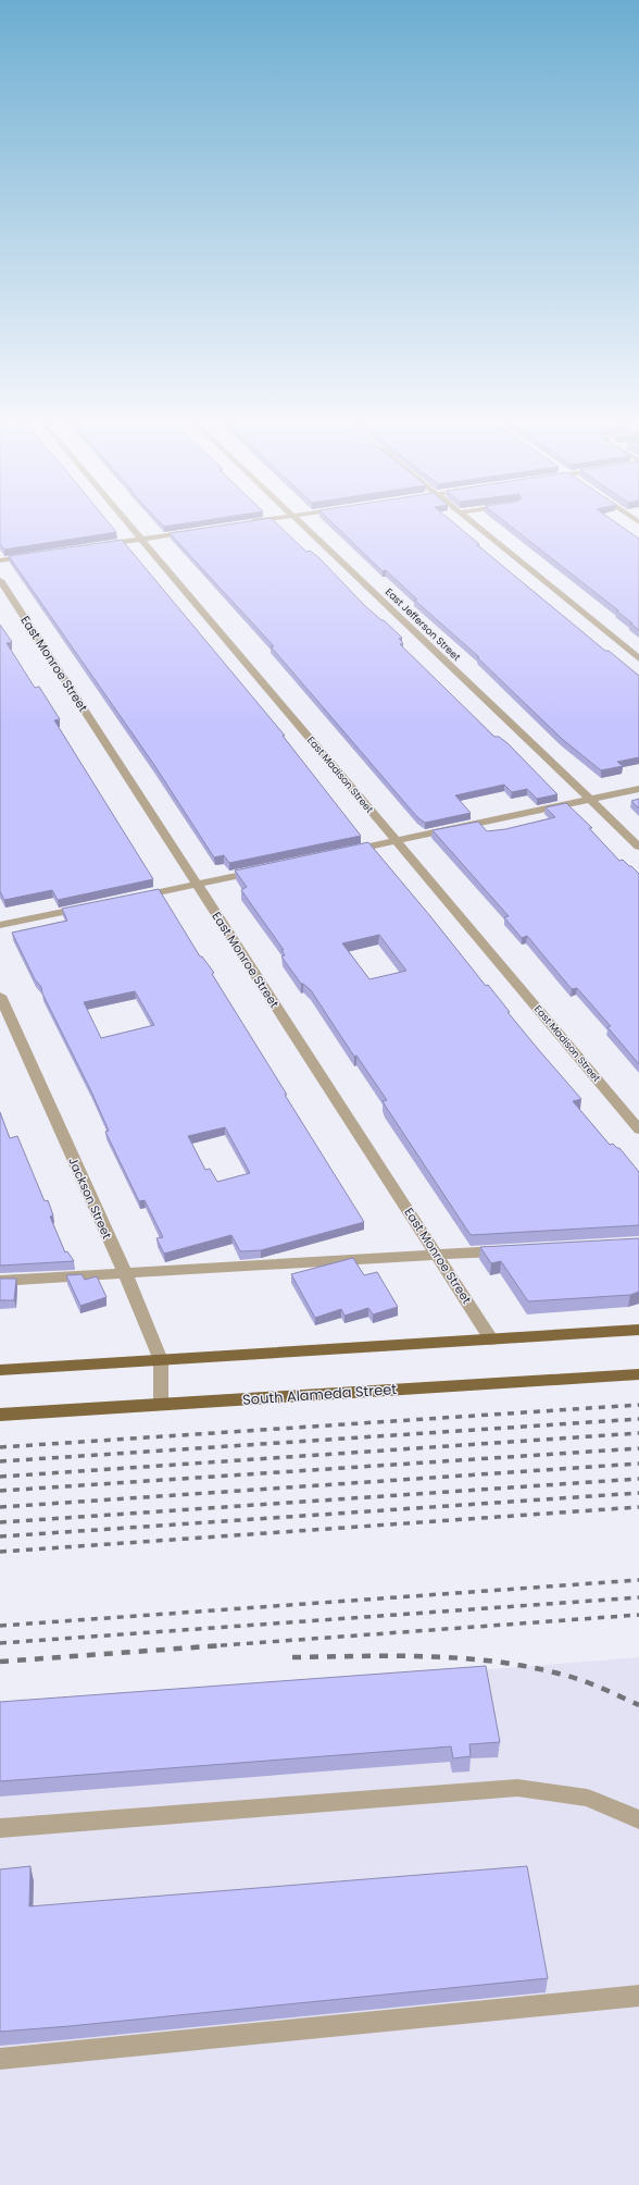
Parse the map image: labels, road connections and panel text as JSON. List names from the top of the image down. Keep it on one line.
{"streets":{"main road":["South Alameda Street"],"street":["East Jefferson Street","East Monroe Street","East Madison Street","Jackson Street"]},"crossings":[["Jackson Street","South Alameda Street"]]}
